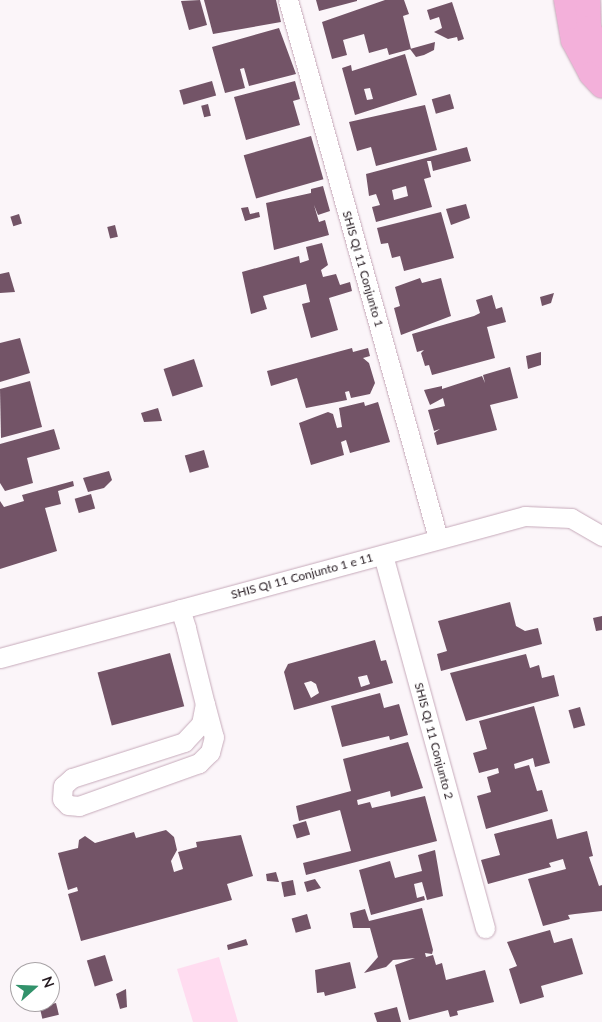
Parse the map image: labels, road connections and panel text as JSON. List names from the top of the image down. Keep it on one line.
{"streets":{"street":["SHIS QI 11 Conjunto 1","SHIS QI 11 Conjunto 1 e 11","SHIS QI 11 Conjunto 2"]},"crossings":[["SHIS QI 11 Conjunto 1","SHIS QI 11 Conjunto 1 e 11"],["SHIS QI 11 Conjunto 1 e 11","SHIS QI 11 Conjunto 2"]],"north":"right"}
